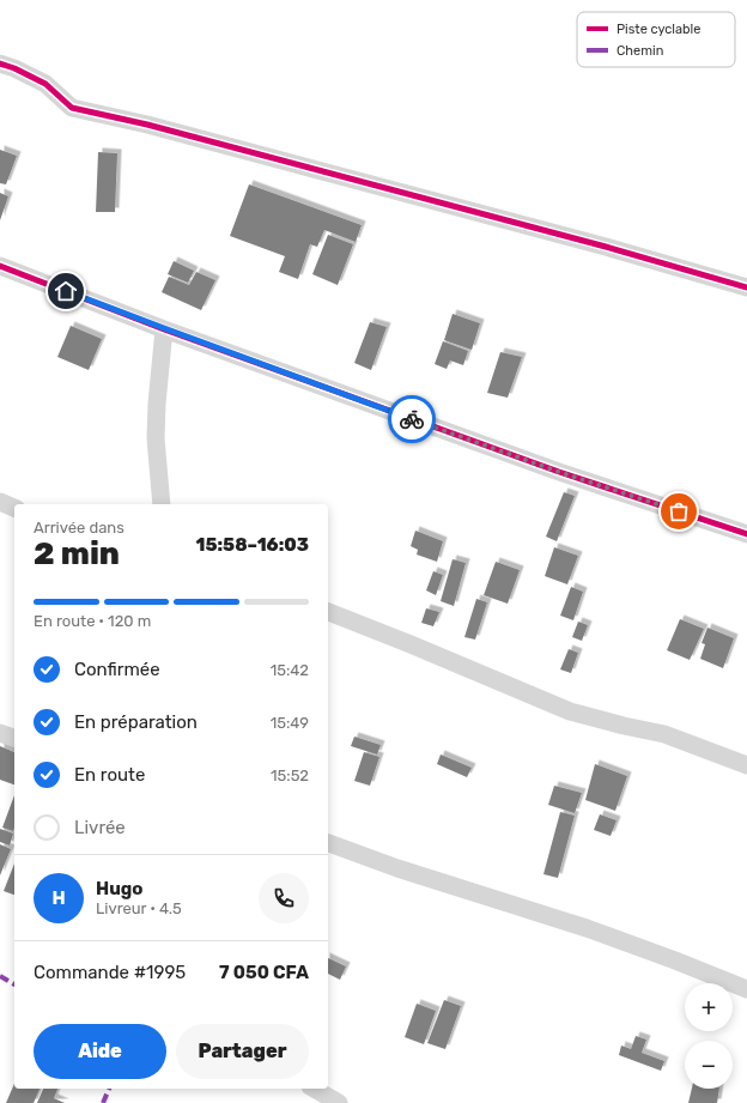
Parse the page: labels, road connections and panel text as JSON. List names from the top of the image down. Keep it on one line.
{"legend":["Piste cyclable","Chemin"],"page":{"heading":["2 min","Arrivée dans","15:58–16:03"],"panel":["Hugo","Livreur · 4.5","Commande #1995","7 050 CFA"],"bar":"En route · 120 m","list":[["Confirmée","15:42"],["En préparation","15:49"],["En route","15:52"],"Livrée"],"round":"H","map_buttons":["+","−"],"buttons":["Aide","Partager"]}}
